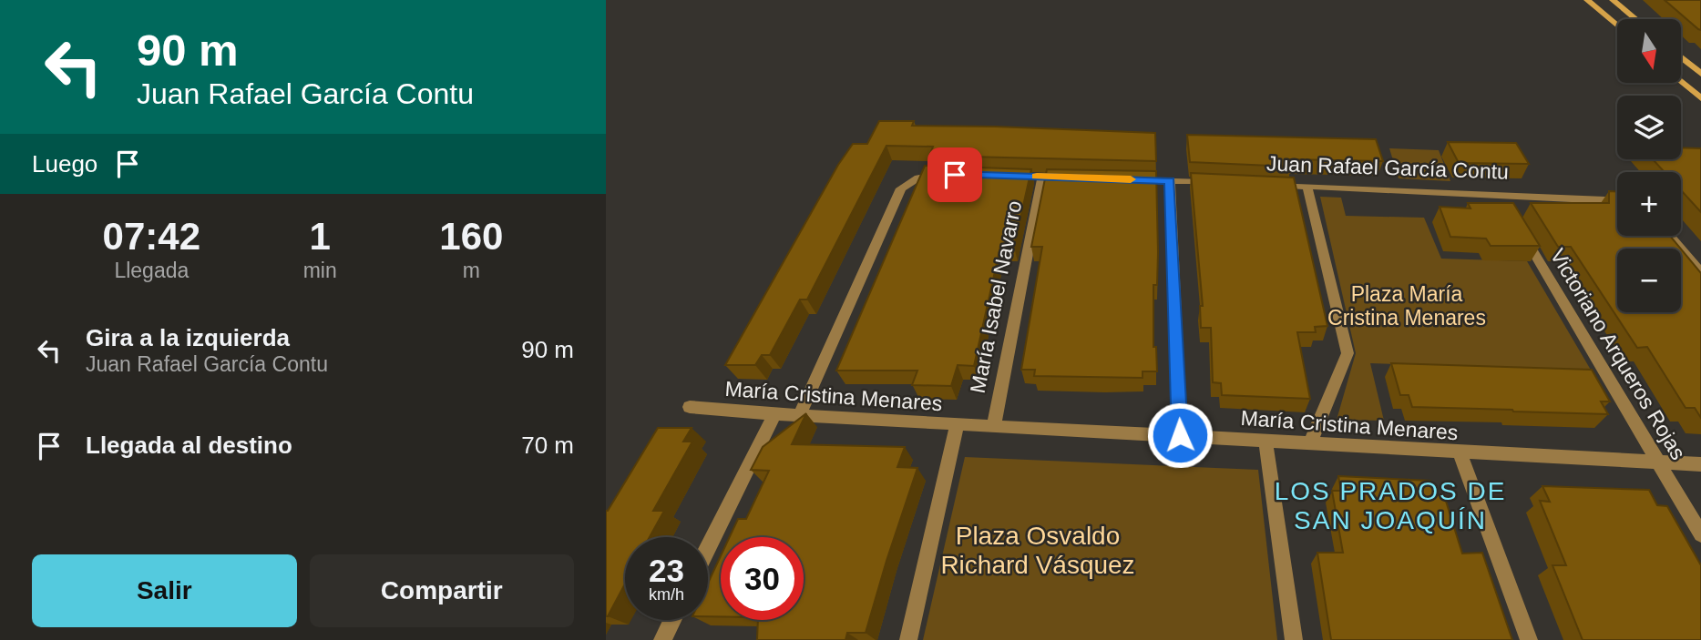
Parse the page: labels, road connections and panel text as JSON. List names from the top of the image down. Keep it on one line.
{"streets":{"street":["Juan Rafael García Contu","María Isabel Navarro","Victoriano Arqueros Rojas","María Cristina Menares"]},"crossings":[["María Isabel Navarro","María Cristina Menares"],["Victoriano Arqueros Rojas","María Cristina Menares"]],"districts":["LOS PRADOS DE SAN JOAQUÍN"],"parks":["Plaza María Cristina Menares","Plaza Osvaldo Richard Vásquez"],"north":"bottom","page":{"turn":["90 m","Juan Rafael García Contu"],"map_buttons":["+","−"],"then":"Luego","eta":["07:42","Llegada","1","min","160","m"],"list":[{"name":"Gira a la izquierda","note":"Juan Rafael García Contu","value":"90 m"},{"name":"Llegada al destino","value":"70 m"}],"speed":"23 km/h","limit":"30","buttons":["Salir","Compartir"]}}
